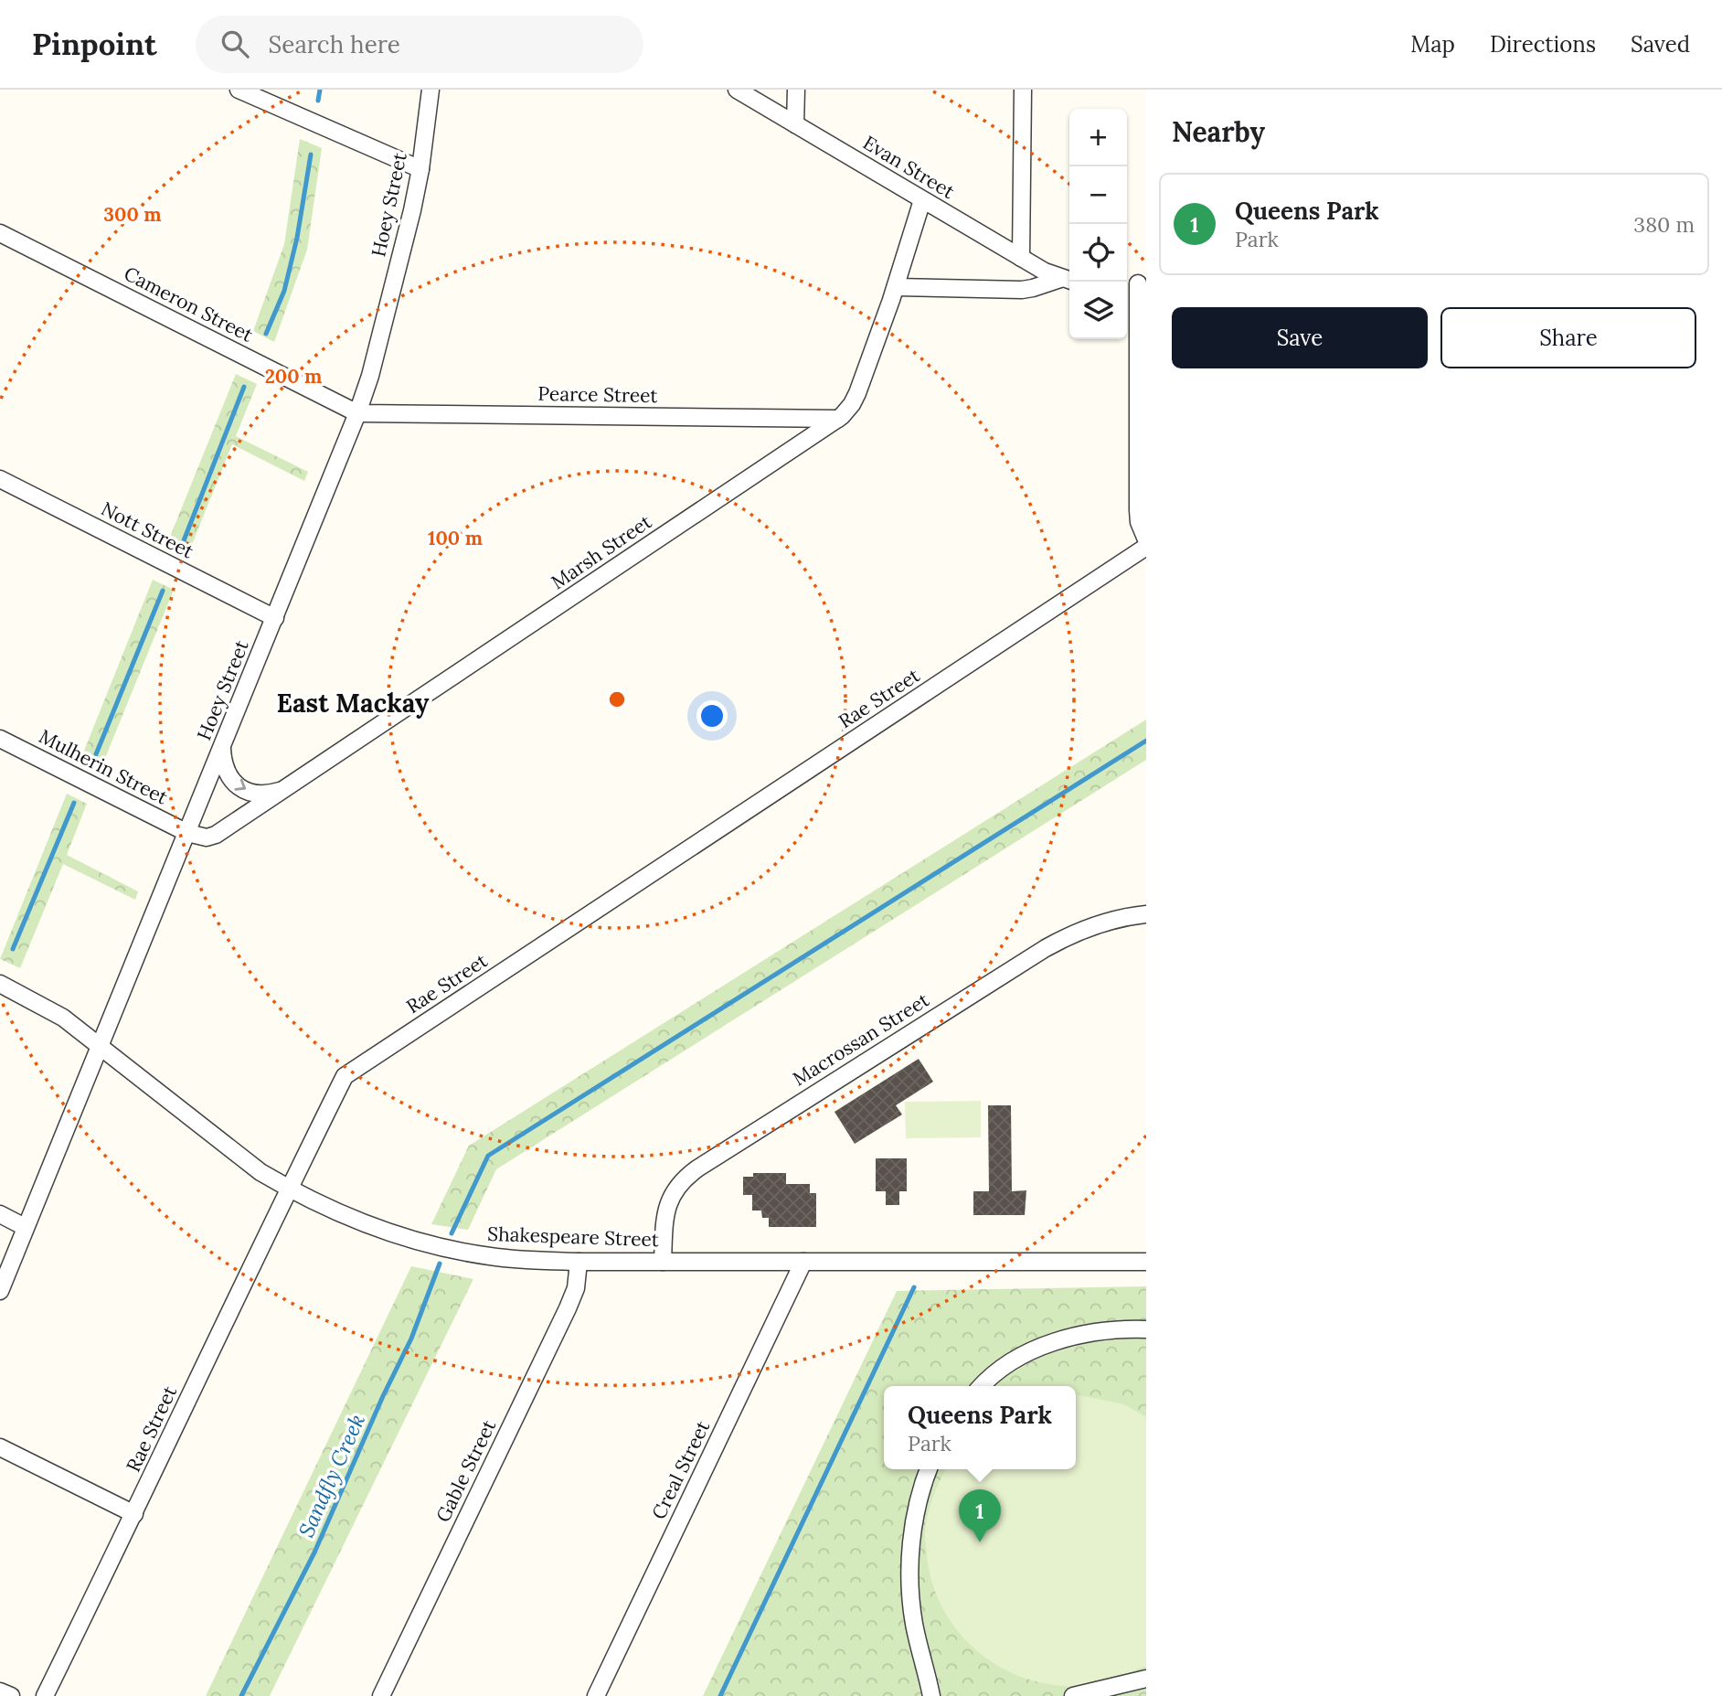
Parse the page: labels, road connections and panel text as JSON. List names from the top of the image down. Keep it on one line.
{"streets":{"street":["Evan Street","Hoey Street","Cameron Street","Pearce Street","Nott Street","Marsh Street","Rae Street","Mulherin Street","Macrossan Street","Shakespeare Street","Creal Street","Gable Street"]},"crossings":[["Evan Street","Marsh Street"],["Hoey Street","Cameron Street"],["Hoey Street","Pearce Street"],["Hoey Street","Nott Street"],["Hoey Street","Marsh Street"],["Hoey Street","Mulherin Street"],["Hoey Street","Shakespeare Street"],["Cameron Street","Pearce Street"],["Pearce Street","Marsh Street"],["Marsh Street","Mulherin Street"],["Rae Street","Shakespeare Street"],["Macrossan Street","Shakespeare Street"],["Shakespeare Street","Creal Street"],["Shakespeare Street","Gable Street"]],"districts":["East Mackay"],"water":["Sandfly Creek"],"page":{"header":"Pinpoint","search":"Search here","nav":["Map","Directions","Saved"],"heading":"Nearby","map_buttons":["+","−"],"list":[{"mark":"1","name":"Queens Park","note":"Park","value":"380 m"}],"buttons":["Save","Share"],"popup":["Queens Park","Park"],"pins":"1"},"rings":["300 m","200 m","100 m"]}
